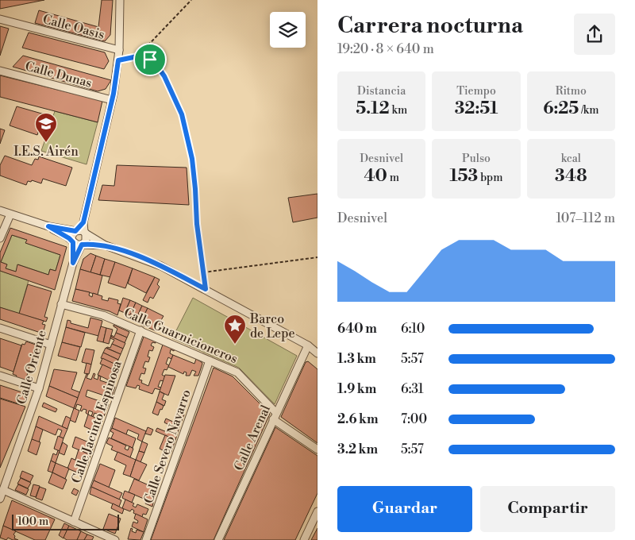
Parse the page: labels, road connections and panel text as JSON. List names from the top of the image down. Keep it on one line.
{"streets":{"street":["Calle Oasis","Calle Dunas","Calle Guarnicioneros","Calle Oriente","Calle Jacinto Espinosa","Calle Arenal","Calle Severo Navarro"]},"crossings":[["Calle Guarnicioneros","Calle Oriente"],["Calle Guarnicioneros","Calle Jacinto Espinosa"],["Calle Guarnicioneros","Calle Arenal"],["Calle Guarnicioneros","Calle Severo Navarro"]],"places":{"school or university":["I.E.S. Airén"],"place":["Barco de Lepe"]},"scale_bar":"100 m","page":{"heading":["Carrera nocturna","19:20 · 8 × 640 m"],"stats":[["Distancia","5.12 km"],["Tiempo","32:51"],["Ritmo","6:25 /km"],["Desnivel","40 m"],["Pulso","153 bpm"],["kcal","348"]],"chart":["Desnivel","107–112 m"],"list":[{"name":"640 m","note":"6:10"},{"name":"1.3 km","note":"5:57"},{"name":"1.9 km","note":"6:31"},{"name":"2.6 km","note":"7:00"},{"name":"3.2 km","note":"5:57"}],"buttons":["Guardar","Compartir"],"scale":"100 m"}}
